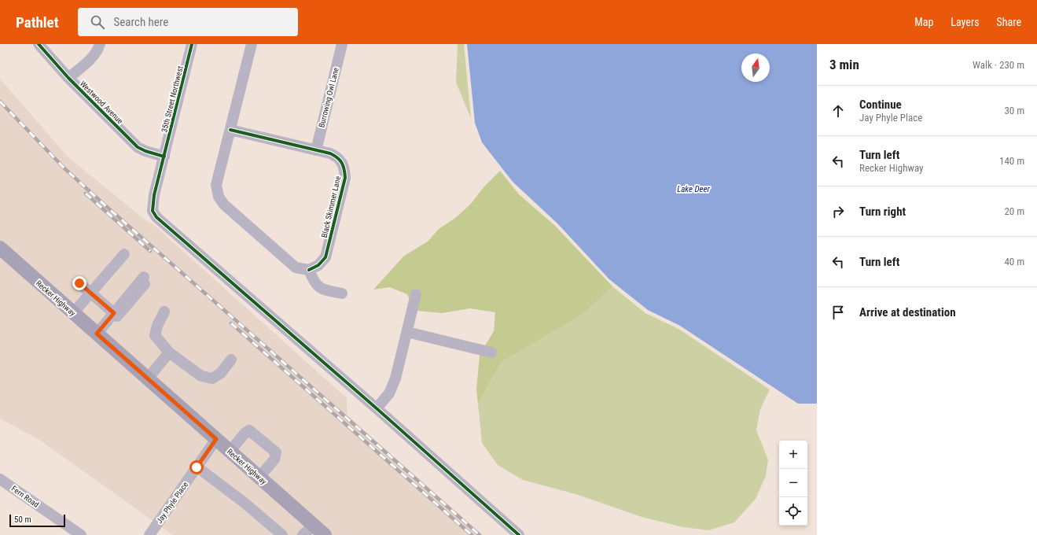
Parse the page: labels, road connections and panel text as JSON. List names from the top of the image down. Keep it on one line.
{"streets":{"main road":["Recker Highway"],"street":["Burrowing Owl Lane","35th Street Northwest","Westwood Avenue","Black Skimmer Lane","Fern Road","Jay Phyle Place"]},"crossings":[["Burrowing Owl Lane","Black Skimmer Lane"],["35th Street Northwest","Westwood Avenue"],["Recker Highway","Jay Phyle Place"]],"water":["Lake Deer"],"scale_bar":"50 m","north":"top","page":{"header":"Pathlet","search":"Search here","nav":["Map","Layers","Share"],"heading":["3 min","Walk · 230 m"],"list":[["Continue","Jay Phyle Place","30 m"],["Turn left","Recker Highway","140 m"],["Turn right","20 m"],["Turn left","40 m"],"Arrive at destination"],"map_buttons":["+","−"],"scale":"50 m"}}
